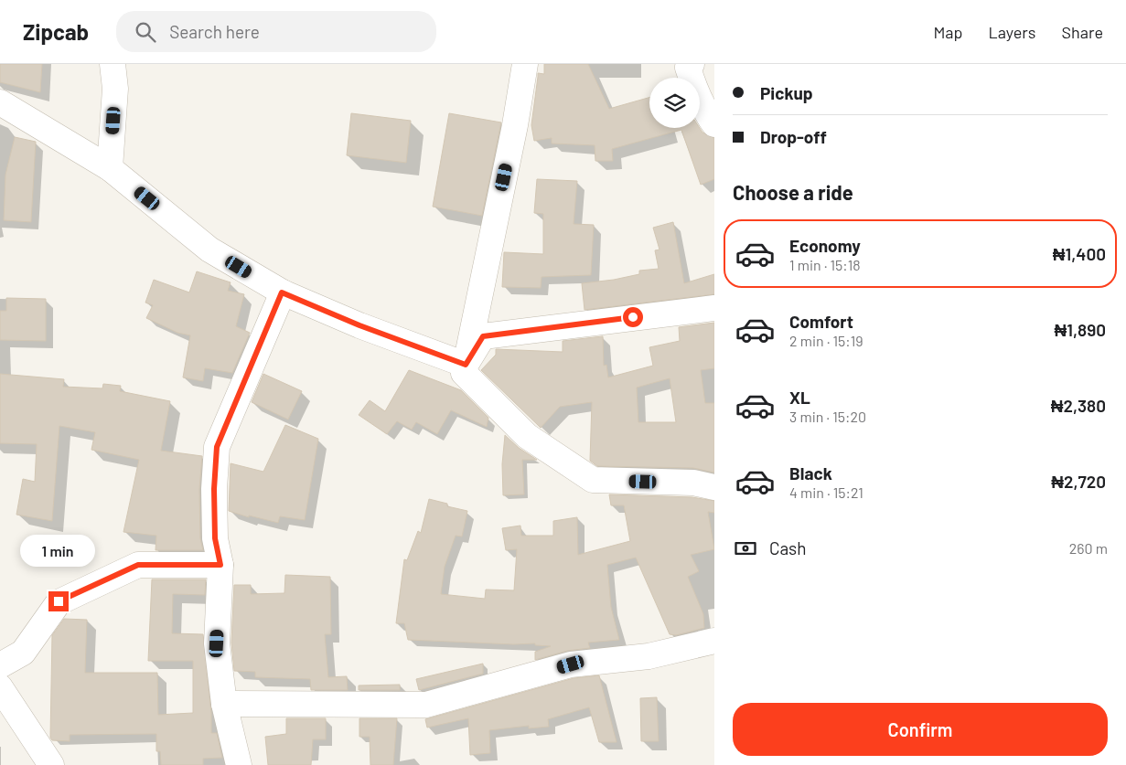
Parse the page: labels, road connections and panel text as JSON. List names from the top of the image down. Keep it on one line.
{"page":{"header":"Zipcab","search":"Search here","nav":["Map","Layers","Share"],"banner":["Pickup","Drop-off"],"heading":"Choose a ride","list":[{"name":"Economy","note":"1 min · 15:18","value":"₦1,400"},{"name":"Comfort","note":"2 min · 15:19","value":"₦1,890"},{"name":"XL","note":"3 min · 15:20","value":"₦2,380"},{"name":"Black","note":"4 min · 15:21","value":"₦2,720"}],"pay":["Cash","260 m"],"bubble":"1 min","buttons":"Confirm"}}
